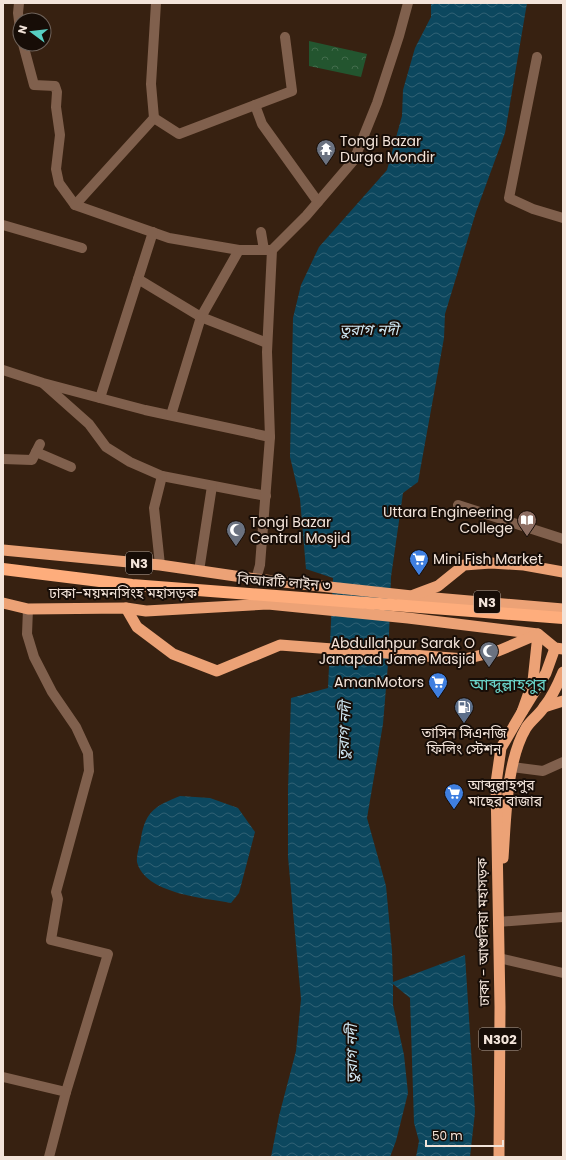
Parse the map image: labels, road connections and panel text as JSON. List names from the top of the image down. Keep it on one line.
{"streets":{"highway":["N3","বিআরটি লাইন ৩","ঢাকা-ময়মনসিংহ মহাসড়ক","ঢাকা - আশুলিয়া মহাসড়ক","N302"]},"crossings":[["N3","ঢাকা-ময়মনসিংহ মহাসড়ক"],["ঢাকা-ময়মনসিংহ মহাসড়ক","ঢাকা - আশুলিয়া মহাসড়ক"],["ঢাকা - আশুলিয়া মহাসড়ক","N302"]],"districts":["আব্দুল্লাহপুর"],"water":["তুরাগ নদী"],"places":{"temple":["Tongi Bazar Durga Mondir"],"library":["Uttara Engineering College"],"mosque":["Tongi Bazar Central Mosjid","Abdullahpur Sarak O Janapad Jame Masjid"],"supermarket":["Mini Fish Market","AmanMotors","আব্দুল্লাহপুর মাছের বাজার"],"fuel station":["তাসিন সিএনজি ফিলিং স্টেশন"]},"scale_bar":"50 m","north":"left"}
